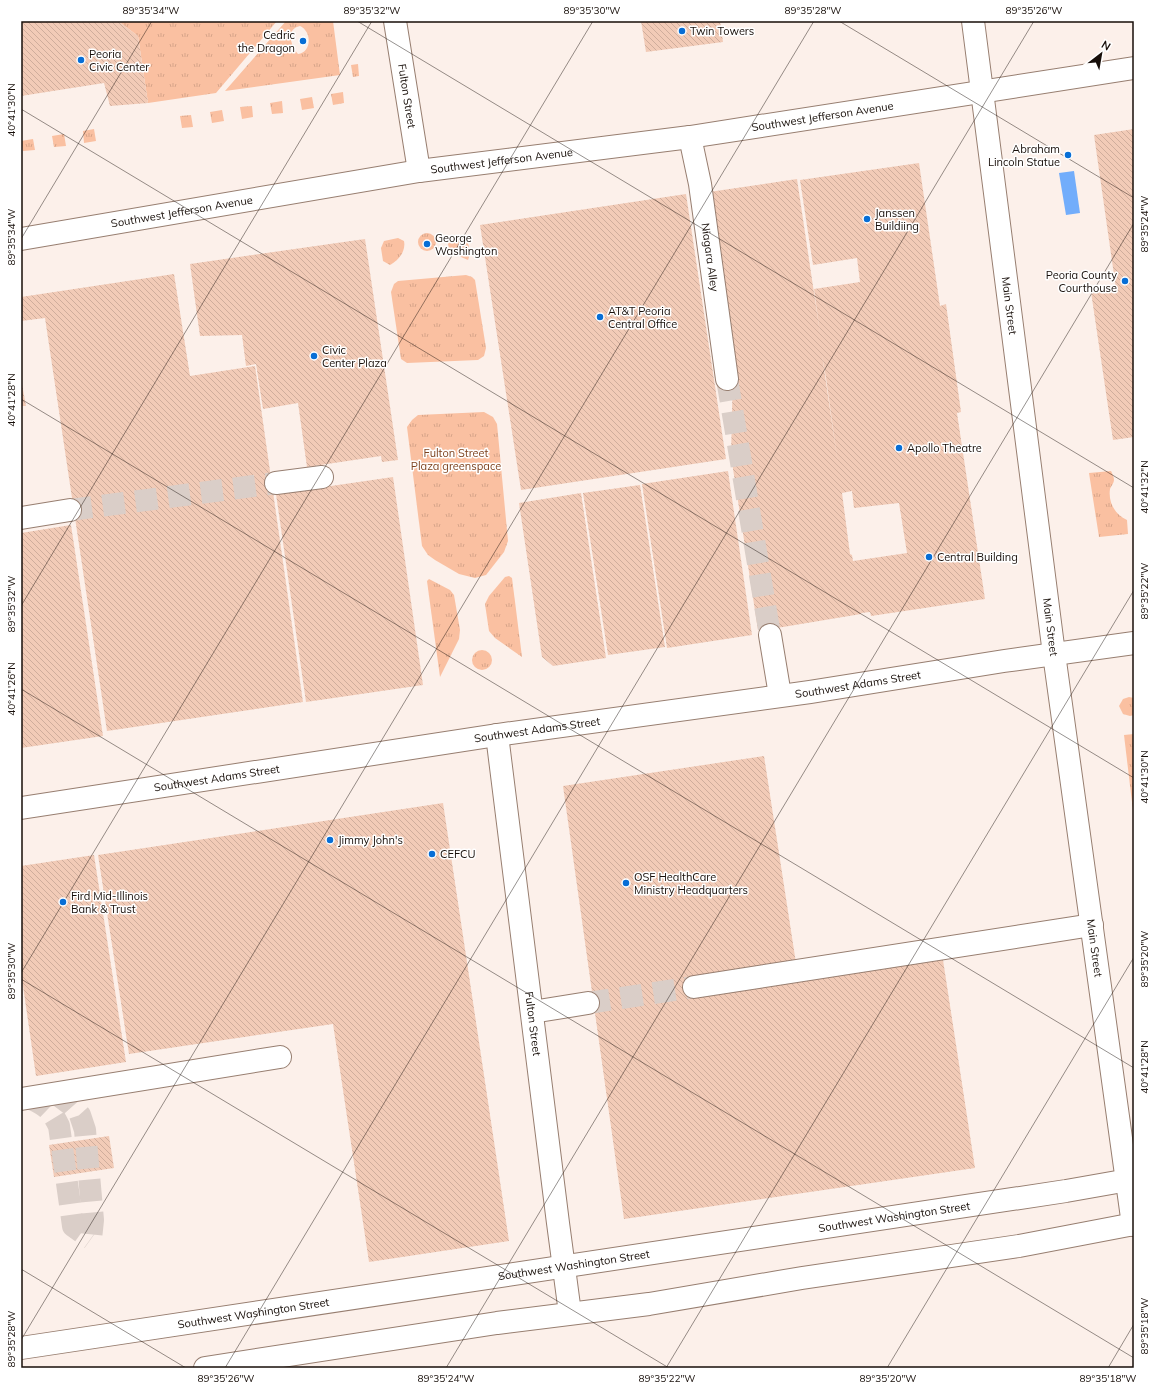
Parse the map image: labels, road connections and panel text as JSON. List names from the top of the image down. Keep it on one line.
{"streets":{"main road":["Fulton Street","Southwest Jefferson Avenue","Niagara Alley","Main Street","Southwest Adams Street","Southwest Washington Street"]},"crossings":[["Fulton Street","Southwest Jefferson Avenue"],["Fulton Street","Southwest Adams Street"],["Fulton Street","Southwest Washington Street"],["Southwest Jefferson Avenue","Niagara Alley"],["Southwest Jefferson Avenue","Main Street"],["Main Street","Southwest Adams Street"],["Main Street","Southwest Washington Street"]],"parks":["Fulton Street Plaza greenspace"],"places":["Twin Towers","Cedric the Dragon","Peoria Civic Center","Abraham Lincoln Statue","Janssen Buildiing","George Washington","Peoria County Courthouse","AT&T Peoria Central Office","Civic Center Plaza","Apollo Theatre","Central Building","Jimmy John's","CEFCU","OSF HealthCare Ministry Headquarters","Fird Mid-Illinois Bank & Trust"],"north":"top right","coordinates":["89°35'34\"W","89°35'32\"W","89°35'30\"W","89°35'28\"W","89°35'26\"W","40°41'30\"N","89°35'24\"W","40°41'28\"N","40°41'32\"N","89°35'22\"W","40°41'26\"N","89°35'20\"W","89°35'18\"W"]}
